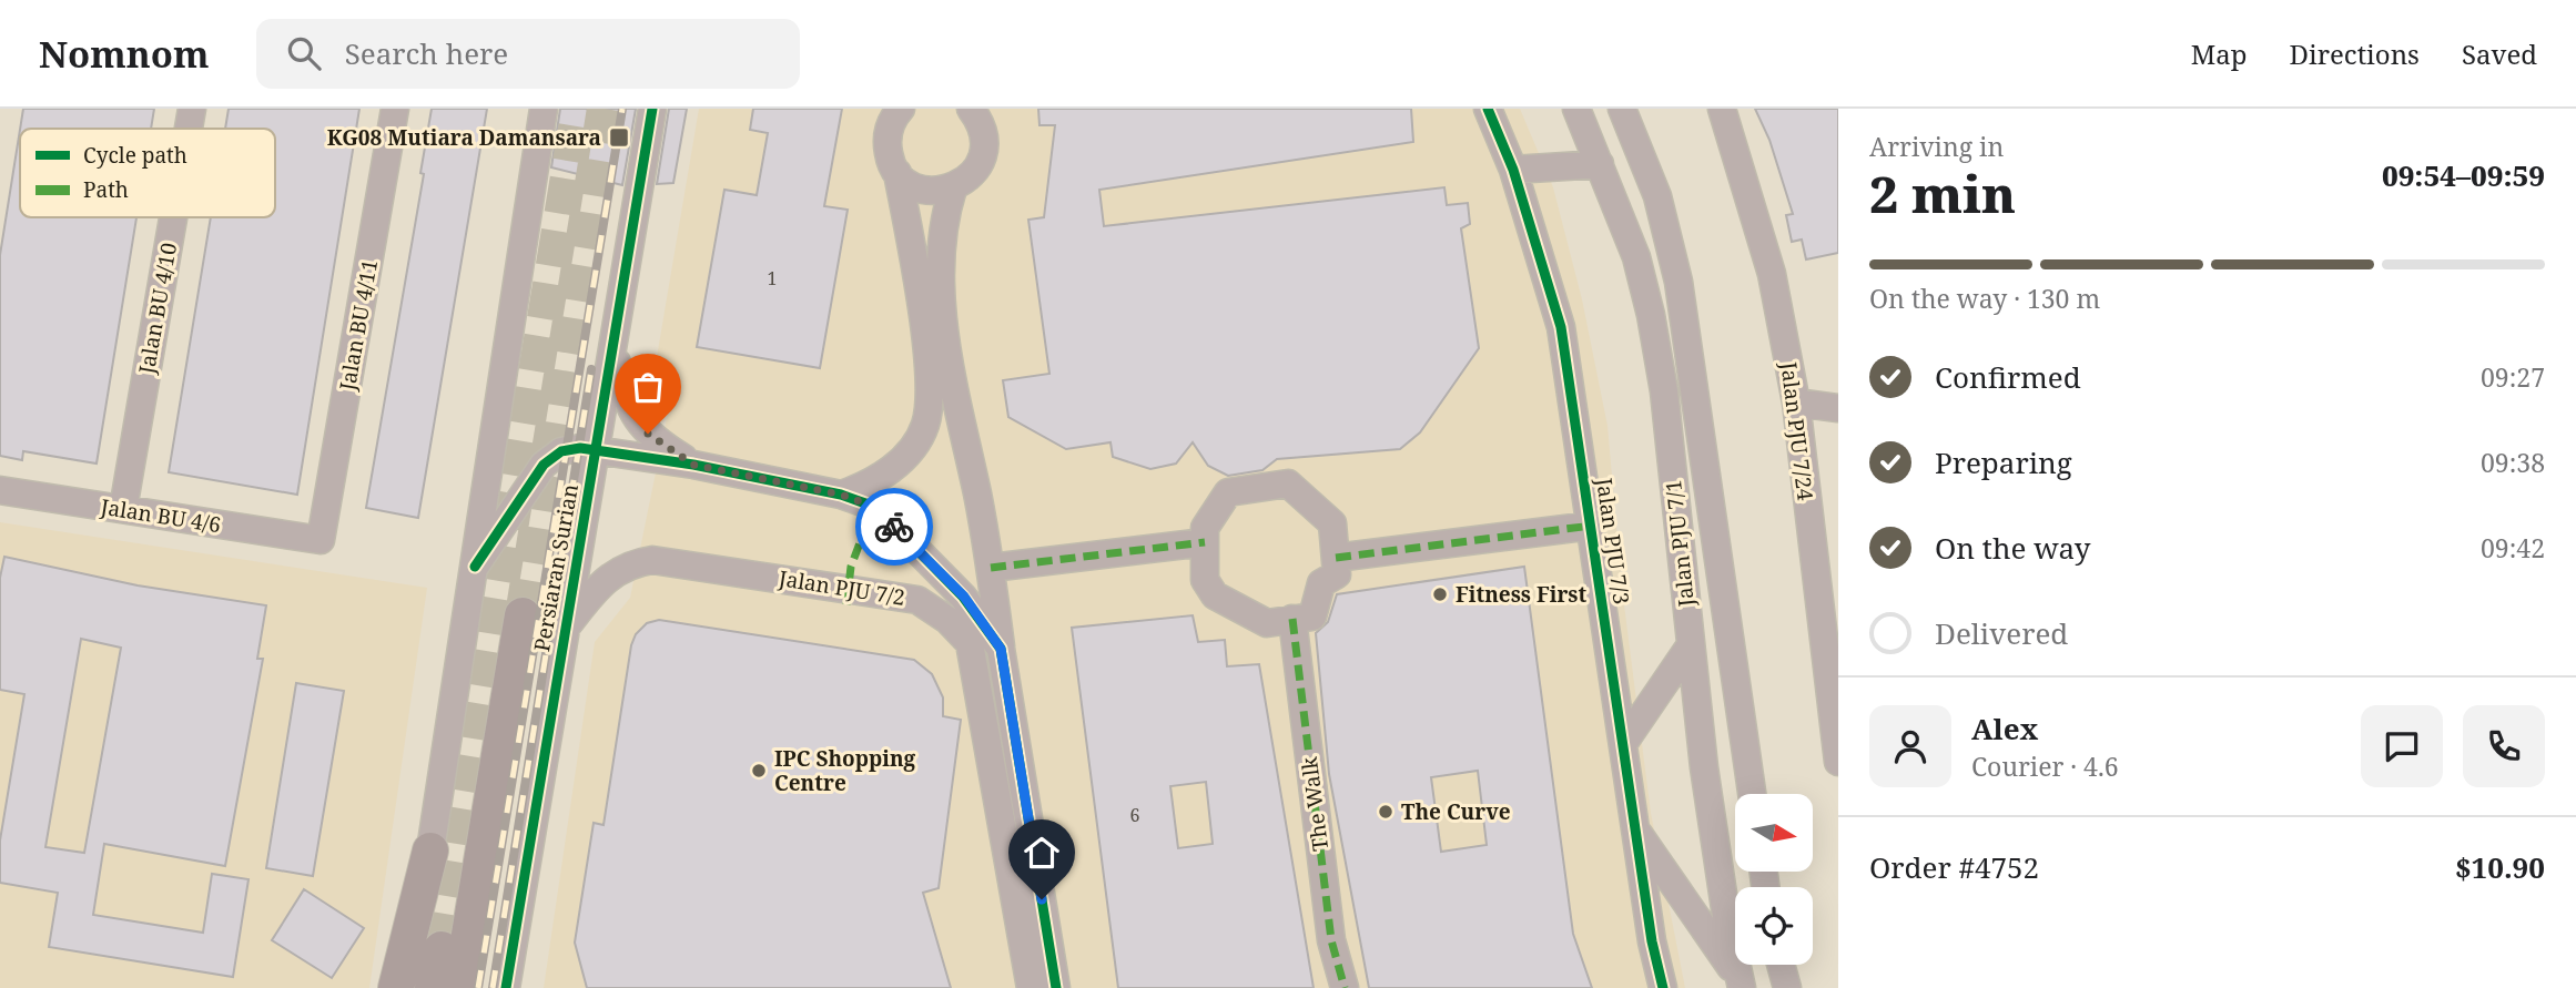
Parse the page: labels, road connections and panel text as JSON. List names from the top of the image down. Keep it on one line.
{"streets":{"main road":["Persiaran Surian"],"street":["Jalan BU 4/10","Jalan BU 4/11","Jalan PJU 7/24","Jalan BU 4/6","Jalan PJU 7/3","Jalan PJU 7/1","Jalan PJU 7/2","The Walk"]},"crossings":[["Jalan BU 4/10","Jalan BU 4/6"],["Jalan BU 4/11","Jalan BU 4/6"],["Persiaran Surian","Jalan PJU 7/2"]],"places":{"transit":["KG08 Mutiara Damansara"],"other":["Fitness First","IPC Shopping Centre","The Curve"]},"house_numbers":["1","6"],"legend":["Cycle path","Path"],"north":"right","page":{"header":"Nomnom","search":"Search here","nav":["Map","Directions","Saved"],"heading":["2 min","Arriving in","09:54–09:59"],"panel":["Alex","Courier · 4.6","Order #4752","$10.90"],"bar":"On the way · 130 m","list":[["Confirmed","09:27"],["Preparing","09:38"],["On the way","09:42"],"Delivered"]}}
